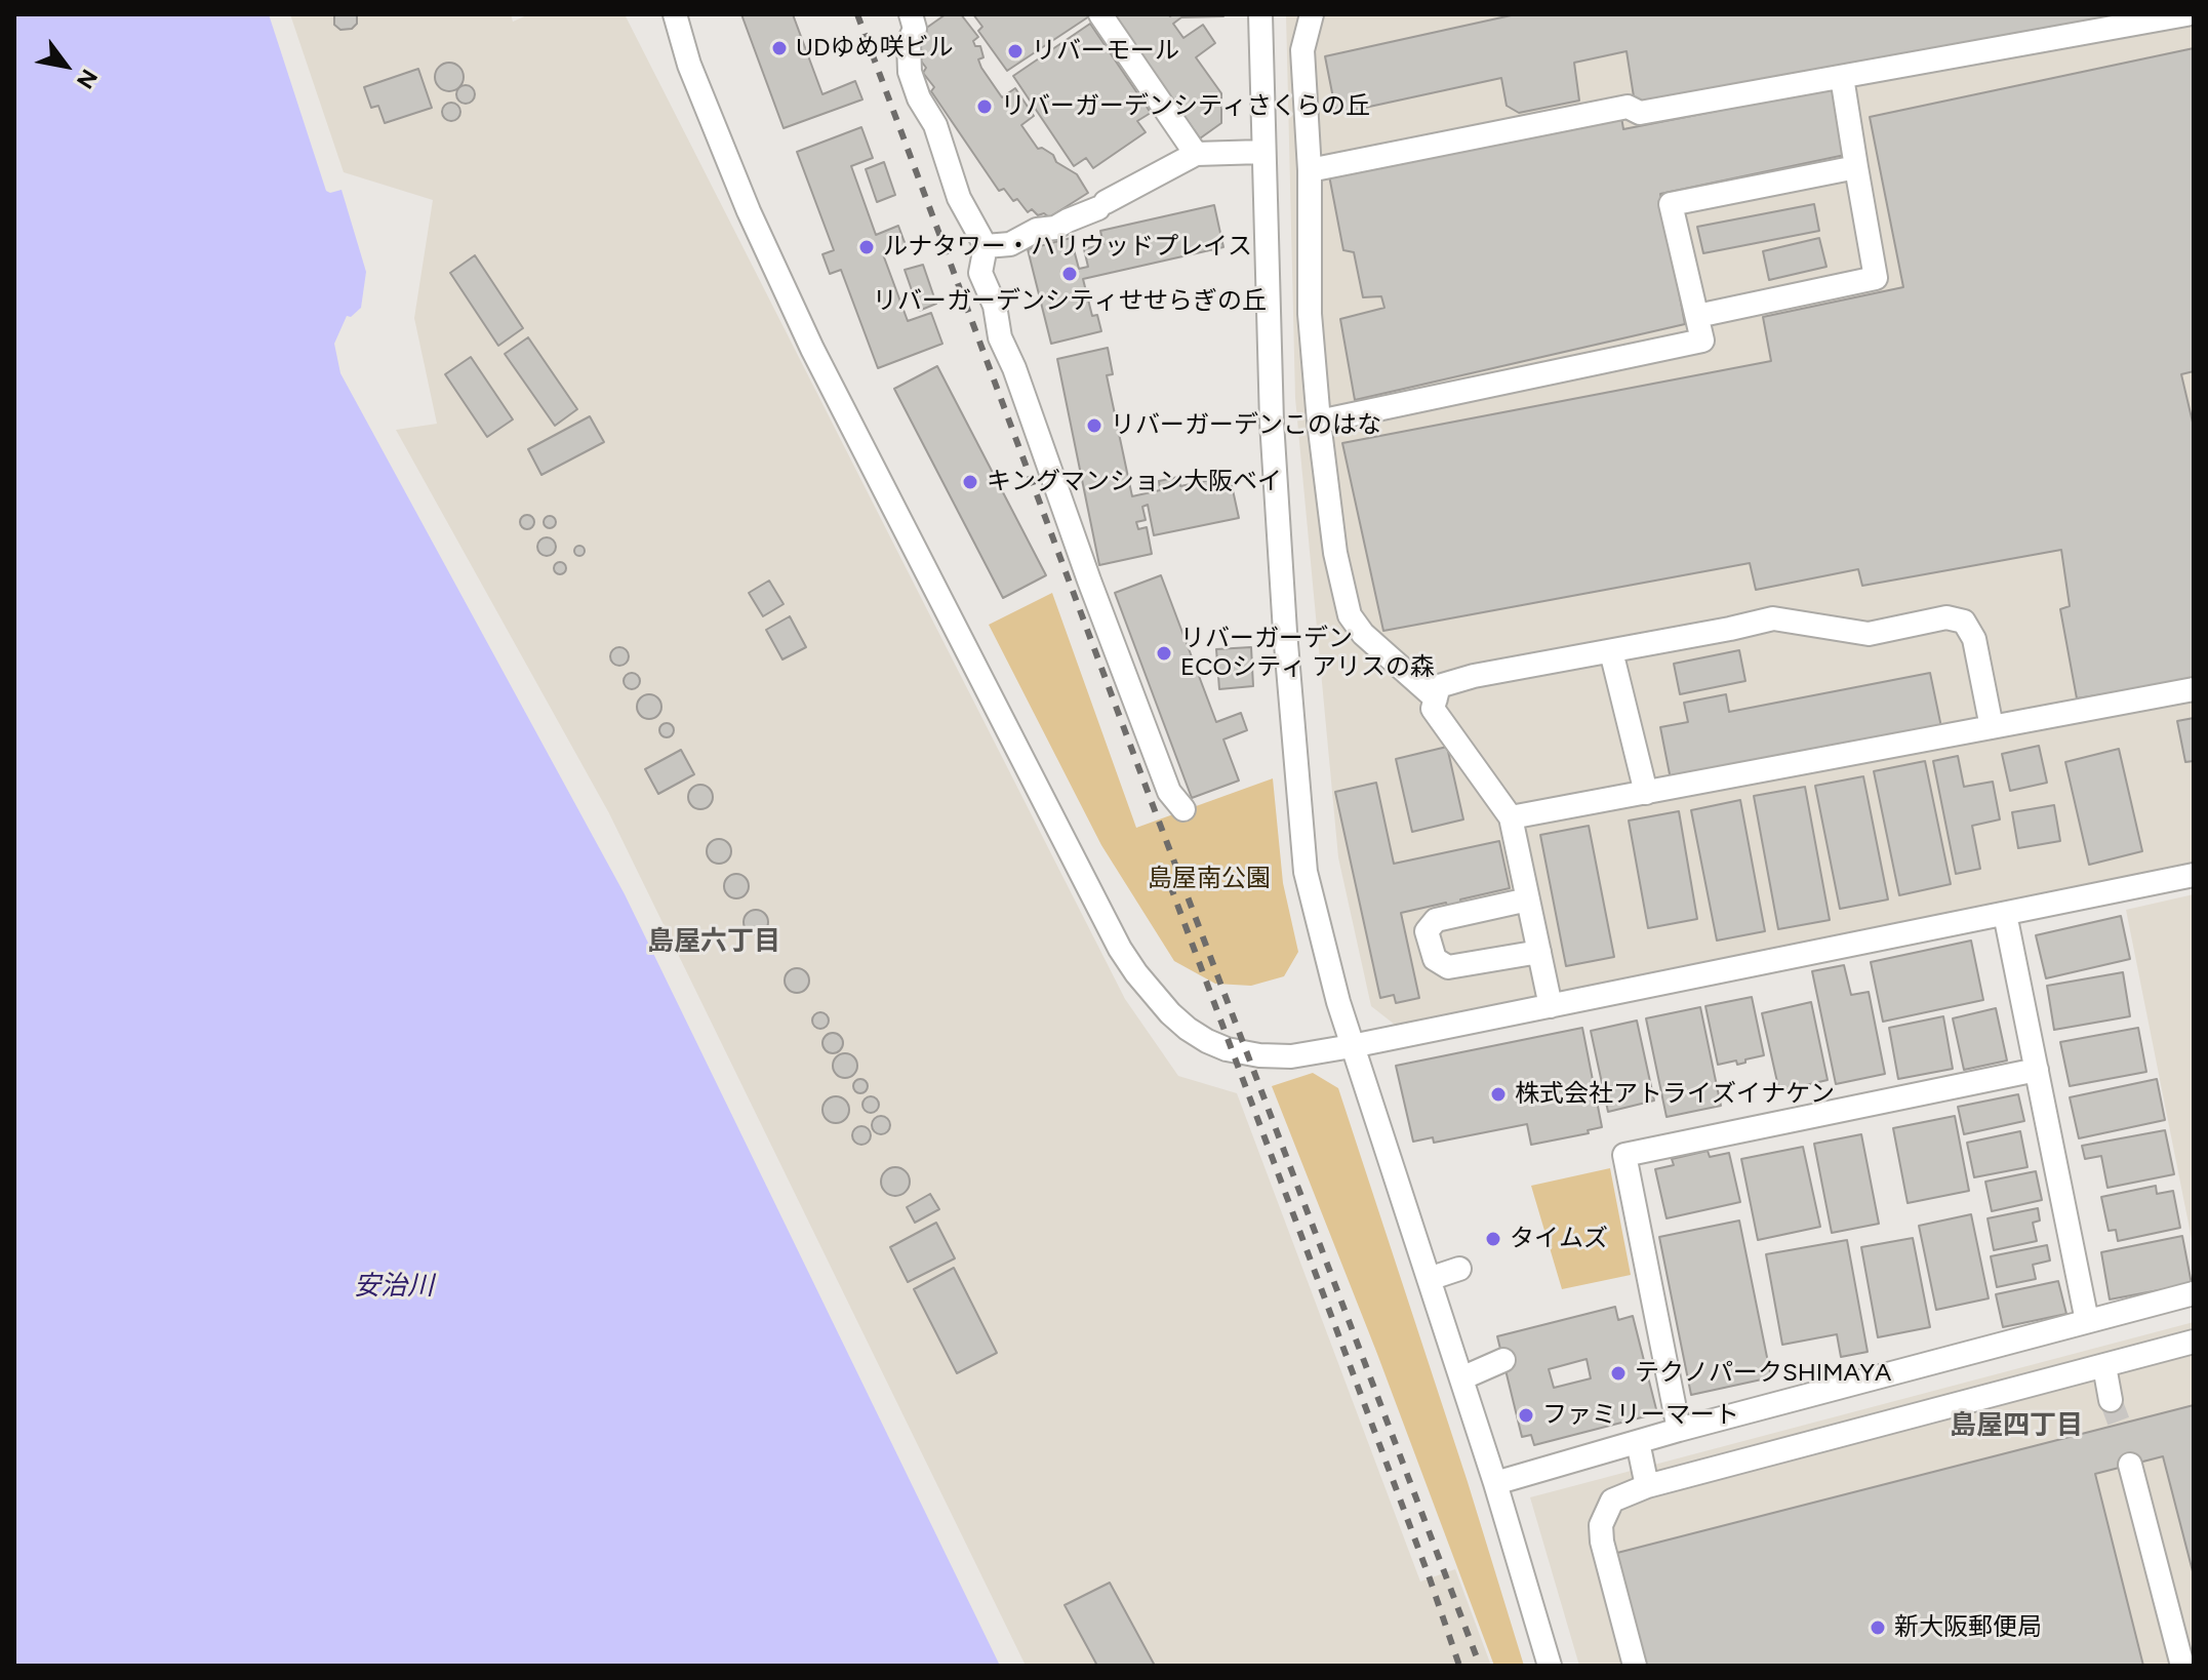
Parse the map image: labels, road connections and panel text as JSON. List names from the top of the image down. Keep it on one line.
{"districts":["島屋六丁目","島屋四丁目"],"water":["安治川"],"parks":["島屋南公園"],"places":["UDゆめ咲ビル","リバーモール","リバーガーデンシティさくらの丘","ルナタワー・ハリウッドプレイス","リバーガーデンシティせせらぎの丘","リバーガーデンこのはな","キングマンション大阪ベイ","リバーガーデン ECOシティ アリスの森","株式会社アトライズイナケン","タイムズ","テクノパークSHIMAYA","ファミリーマート","新大阪郵便局"],"north":"bottom right"}
